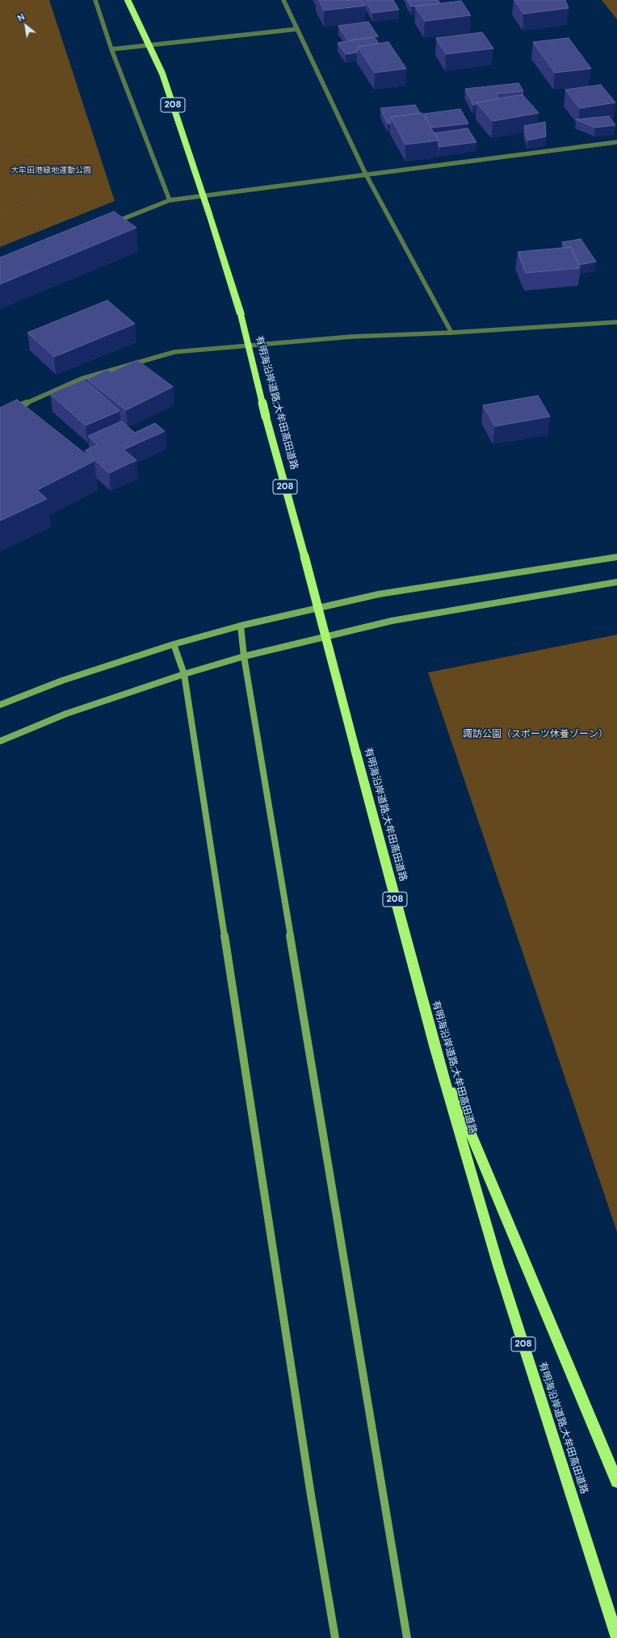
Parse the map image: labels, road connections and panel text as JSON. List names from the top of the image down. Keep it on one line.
{"streets":{"highway":["208","有明海沿岸道路;大牟田高田道路"]},"crossings":[["208","有明海沿岸道路;大牟田高田道路"]],"parks":["大牟田港緑地運動公園","諏訪公園（スポーツ休養ゾーン）"],"north":"top left"}
